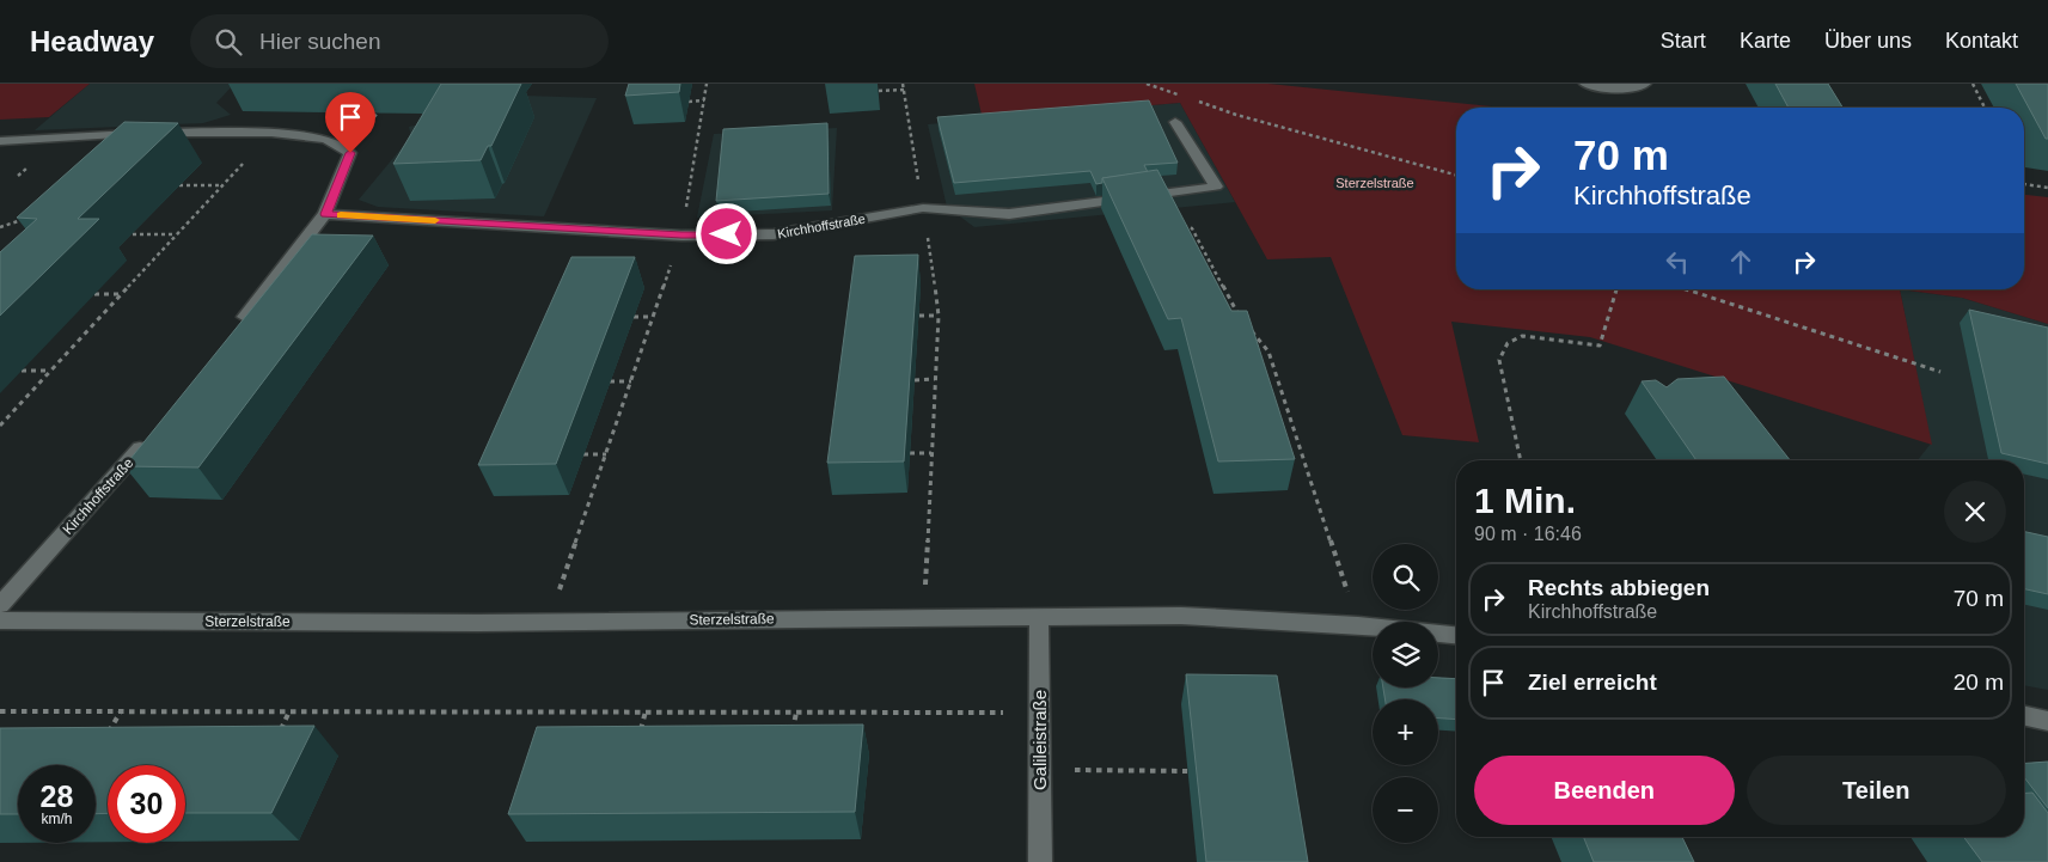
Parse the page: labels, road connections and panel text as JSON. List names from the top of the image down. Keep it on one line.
{"streets":{"street":["Kirchhoffstraße","Sterzelstraße","Galileistraße"]},"crossings":[["Sterzelstraße","Galileistraße"]],"parks":["Sterzelstraße"],"page":{"header":"Headway","search":"Hier suchen","nav":["Start","Karte","Über uns","Kontakt"],"turn":["70 m","Kirchhoffstraße"],"heading":["1 Min.","90 m · 16:46"],"map_buttons":["+","−"],"list":[{"name":"Rechts abbiegen","note":"Kirchhoffstraße","value":"70 m"},{"name":"Ziel erreicht","value":"20 m"}],"buttons":["Beenden","Teilen"],"speed":"28 km/h","limit":"30"}}
